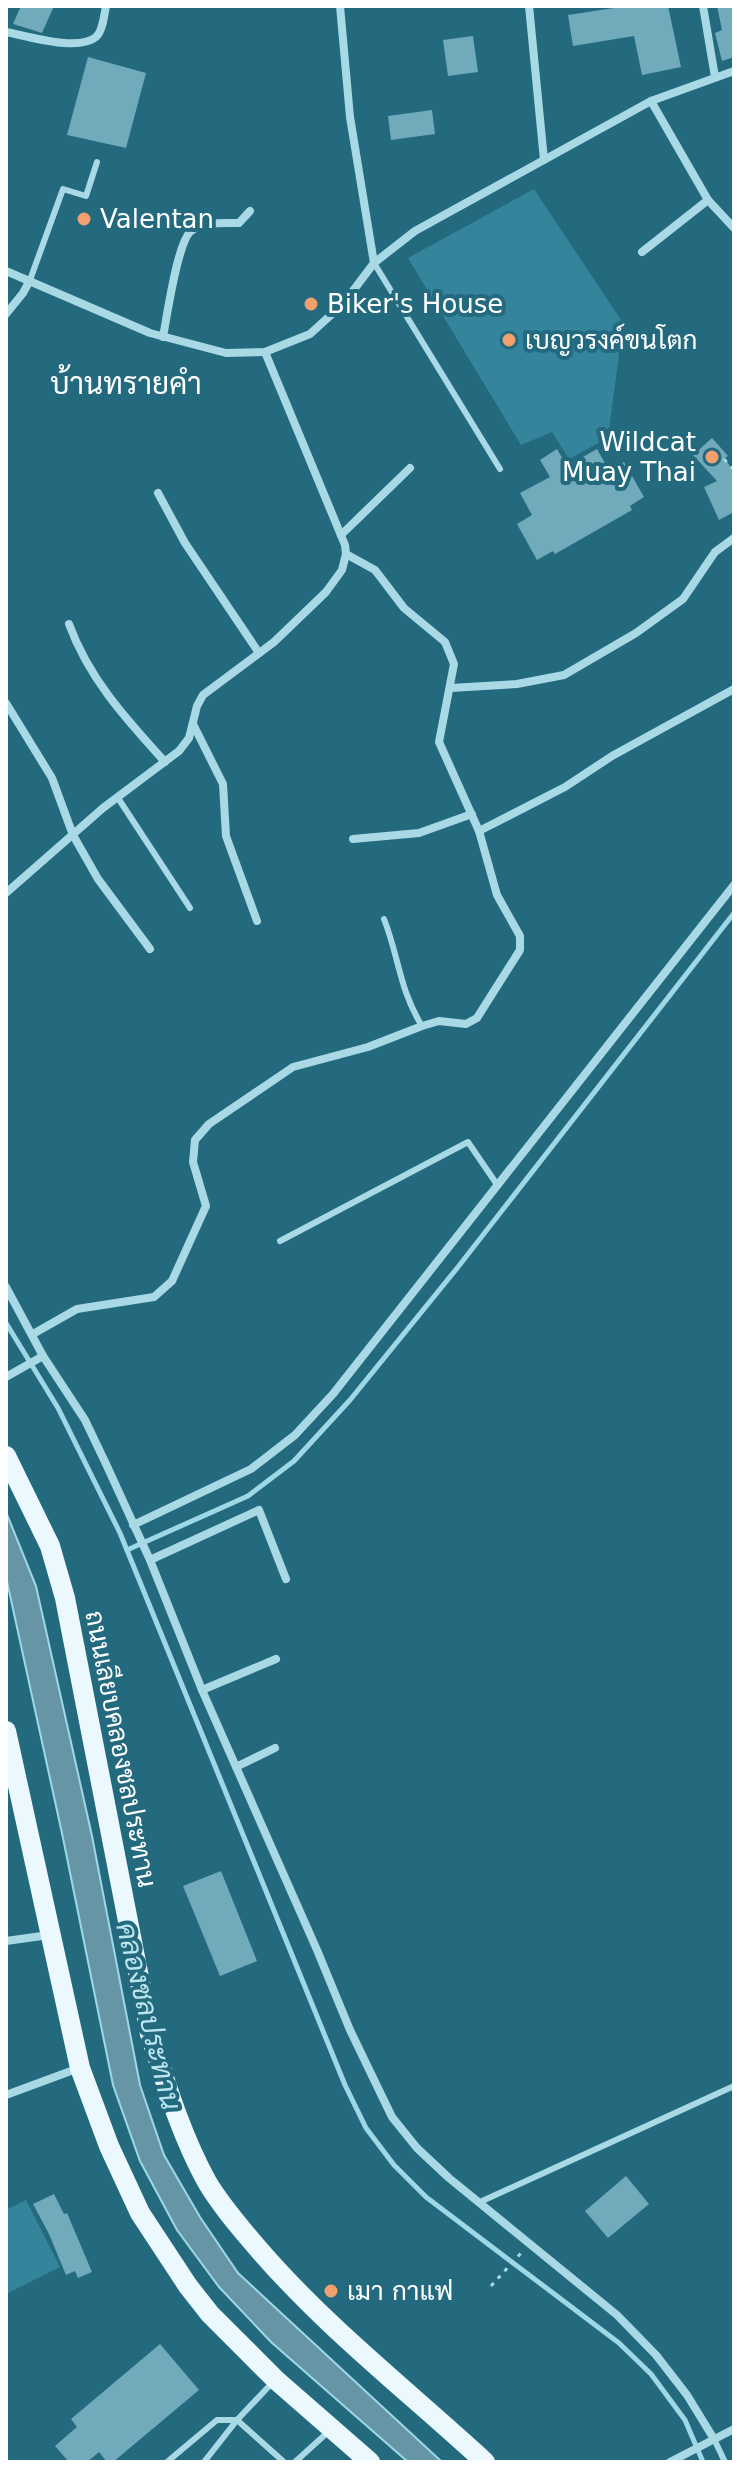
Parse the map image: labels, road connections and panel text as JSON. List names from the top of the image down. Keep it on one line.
{"streets":{"main road":["ถนนเลียบคลองชลประทาน"]},"districts":["บ้านทรายคำ"],"water":["คลองชลประทาน"],"places":["Valentan","Biker's House","เบญวรงค์ขนโตก","Wildcat Muay Thai","เมา กาแฟ"]}
